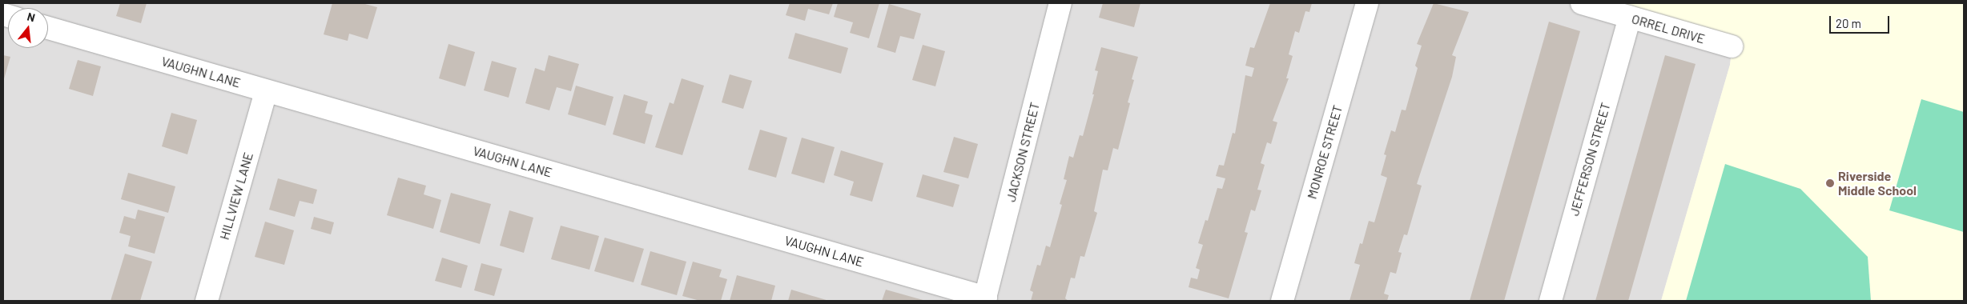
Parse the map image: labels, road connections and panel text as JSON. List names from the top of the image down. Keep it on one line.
{"streets":{"street":["ORREL DRIVE","VAUGHN LANE","JACKSON STREET","MONROE STREET","JEFFERSON STREET","HILLVIEW LANE"]},"crossings":[["ORREL DRIVE","JEFFERSON STREET"],["VAUGHN LANE","JACKSON STREET"],["VAUGHN LANE","HILLVIEW LANE"]],"places":["Riverside Middle School"],"scale_bar":"20 m","north":"top"}
